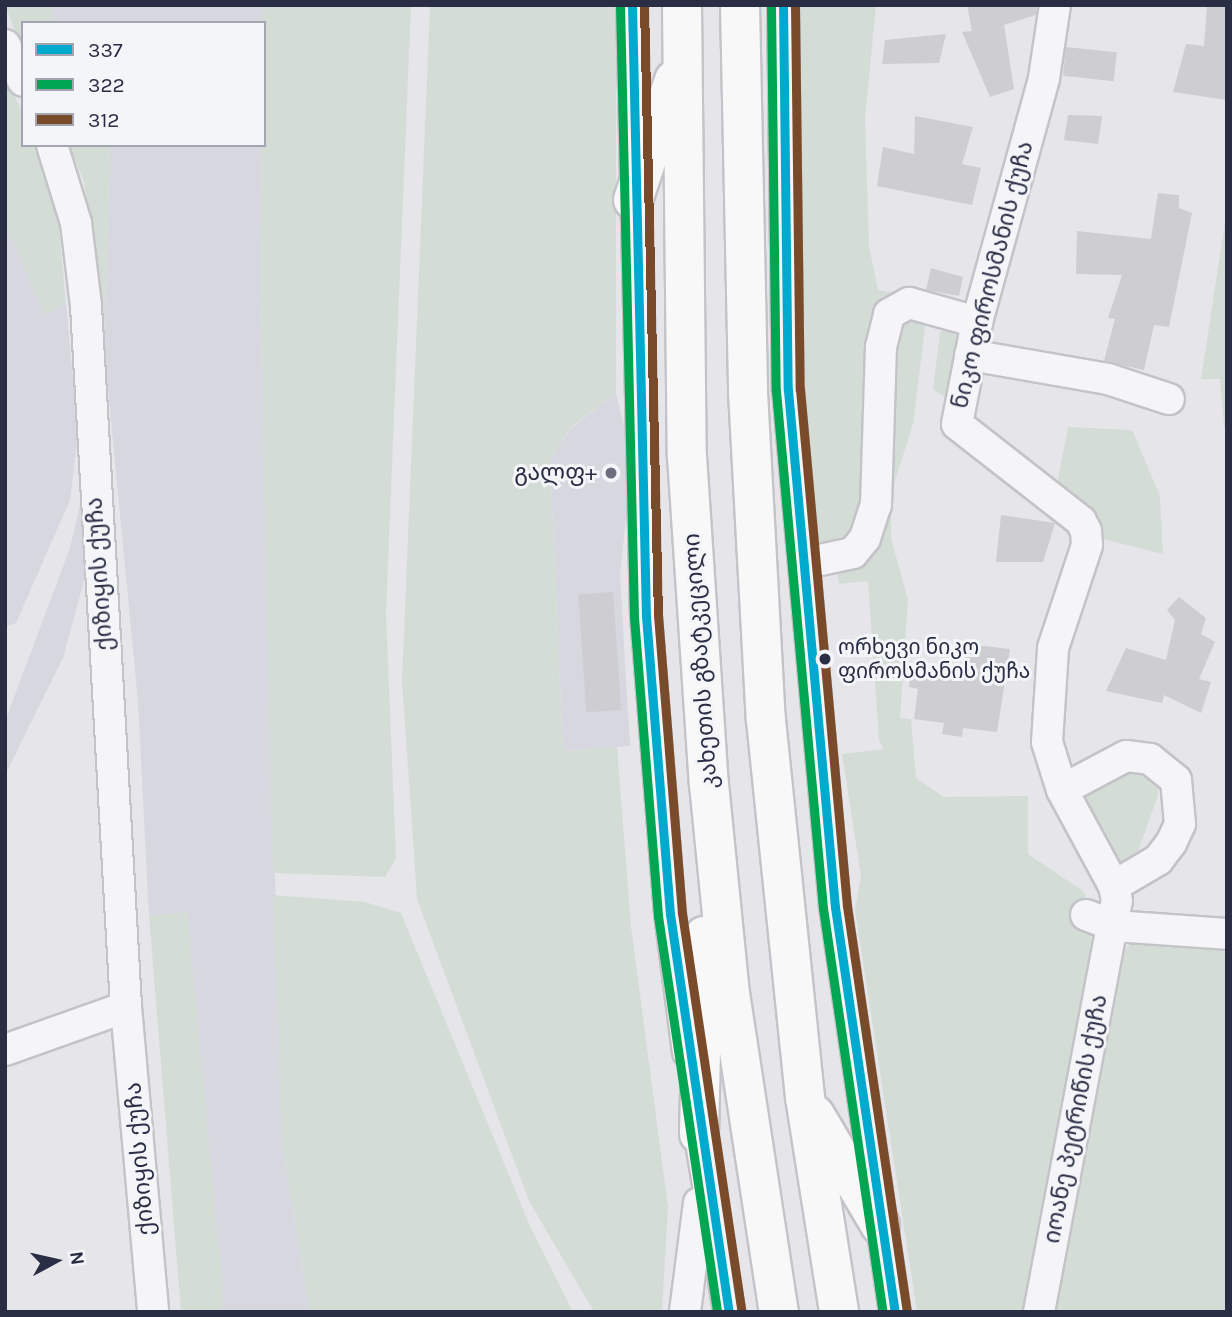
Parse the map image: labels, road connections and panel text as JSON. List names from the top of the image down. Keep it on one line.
{"streets":{"highway":["კახეთის გზატკეცილი"],"street":["ნიკო ფიროსმანის ქუჩა","ქიზიყის ქუჩა","იოანე პეტრიწის ქუჩა"]},"crossings":[["ნიკო ფიროსმანის ქუჩა","იოანე პეტრიწის ქუჩა"]],"places":["გალფ+","ორხევი ნიკო ფიროსმანის ქუჩა"],"lines":["transit line 337","transit line 322","transit line 312"],"legend":["337","322","312"],"north":"right"}
